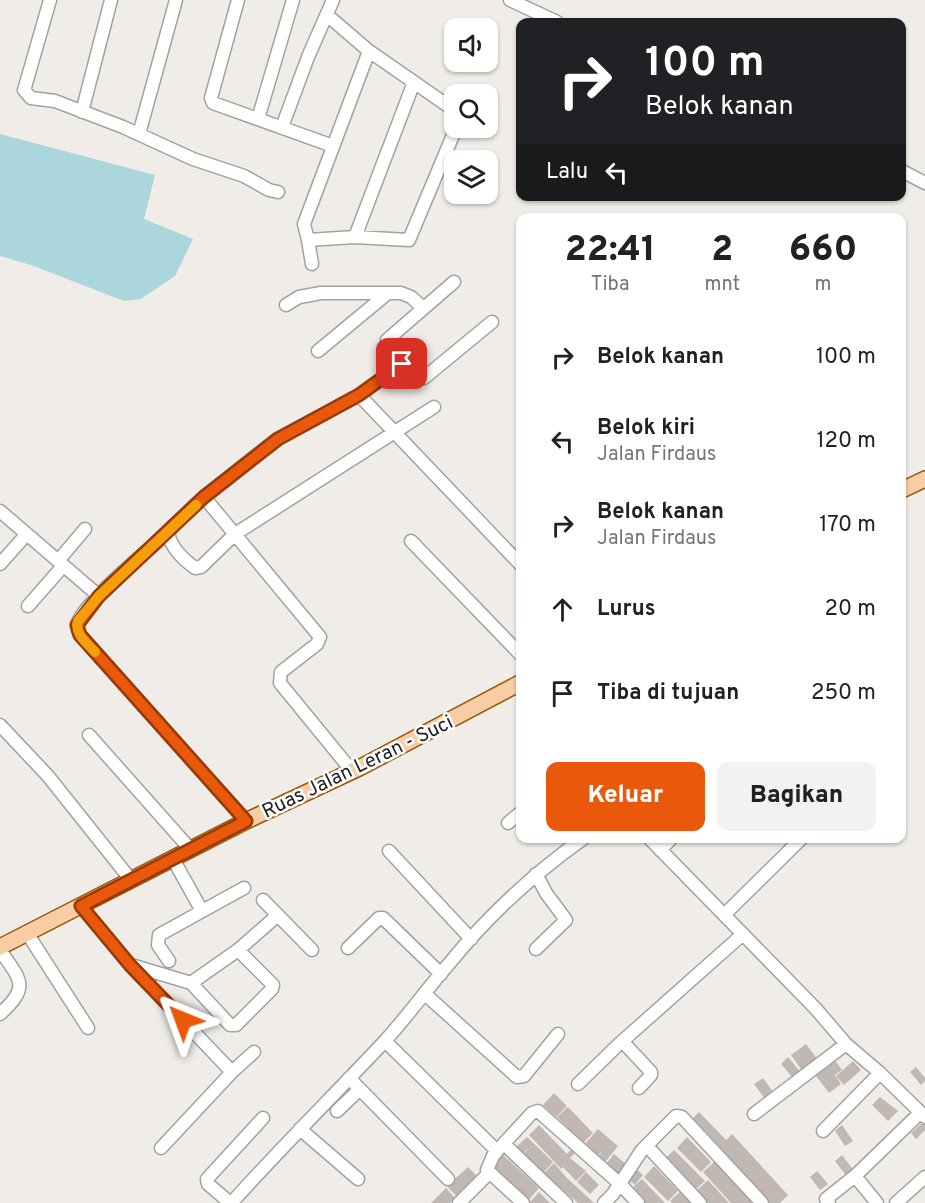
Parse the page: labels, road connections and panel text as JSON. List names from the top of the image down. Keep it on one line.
{"streets":{"main road":["Ruas Jalan Leran - Suci"]},"page":{"turn":["100 m","Belok kanan"],"then":"Lalu","eta":["22:41","Tiba","2","mnt","660","m"],"list":[{"name":"Belok kanan","value":"100 m"},{"name":"Belok kiri","note":"Jalan Firdaus","value":"120 m"},{"name":"Belok kanan","note":"Jalan Firdaus","value":"170 m"},{"name":"Lurus","value":"20 m"},{"name":"Tiba di tujuan","value":"250 m"}],"buttons":["Keluar","Bagikan"]}}
